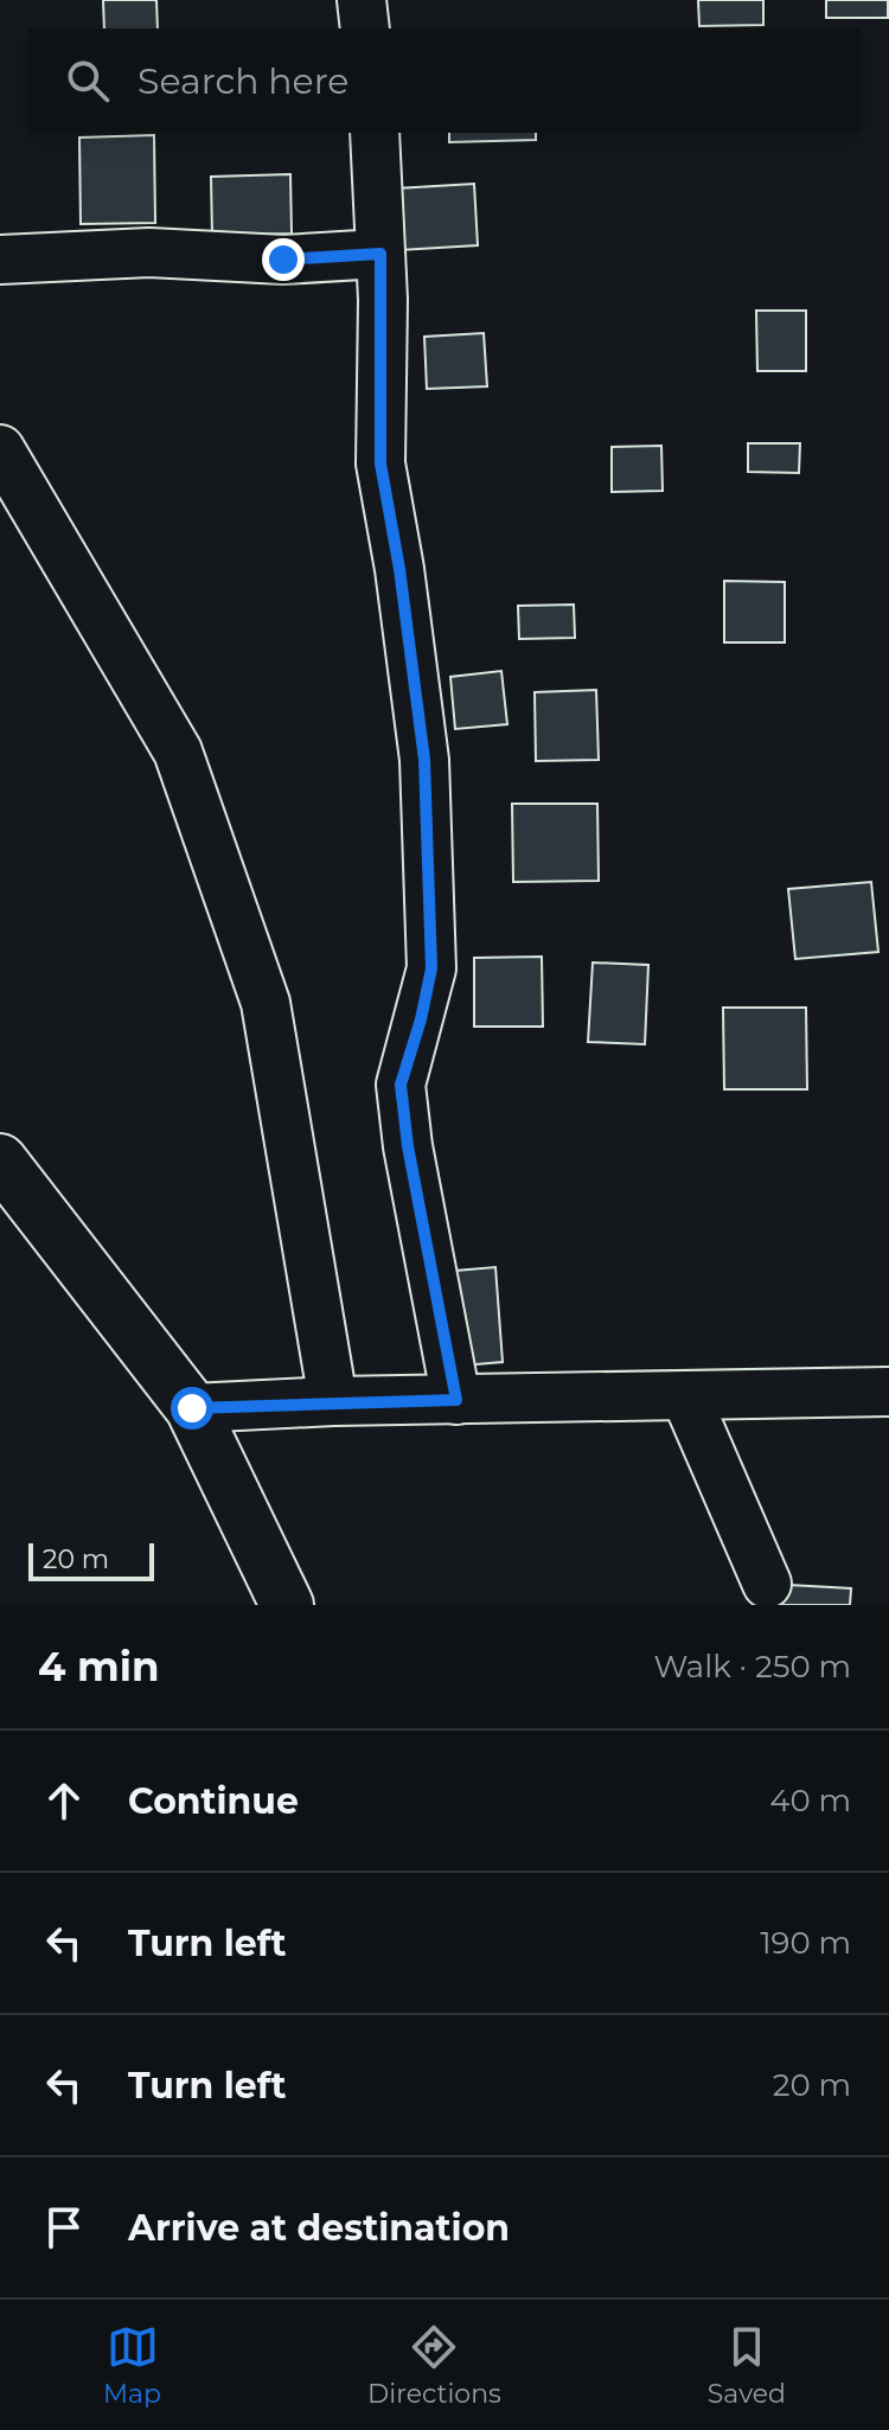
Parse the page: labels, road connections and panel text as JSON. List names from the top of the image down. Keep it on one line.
{"scale_bar":"20 m","page":{"search":"Search here","scale":"20 m","heading":["4 min","Walk · 250 m"],"list":[["Continue","40 m"],["Turn left","190 m"],["Turn left","20 m"],"Arrive at destination"],"nav":["Map","Directions","Saved"]}}
